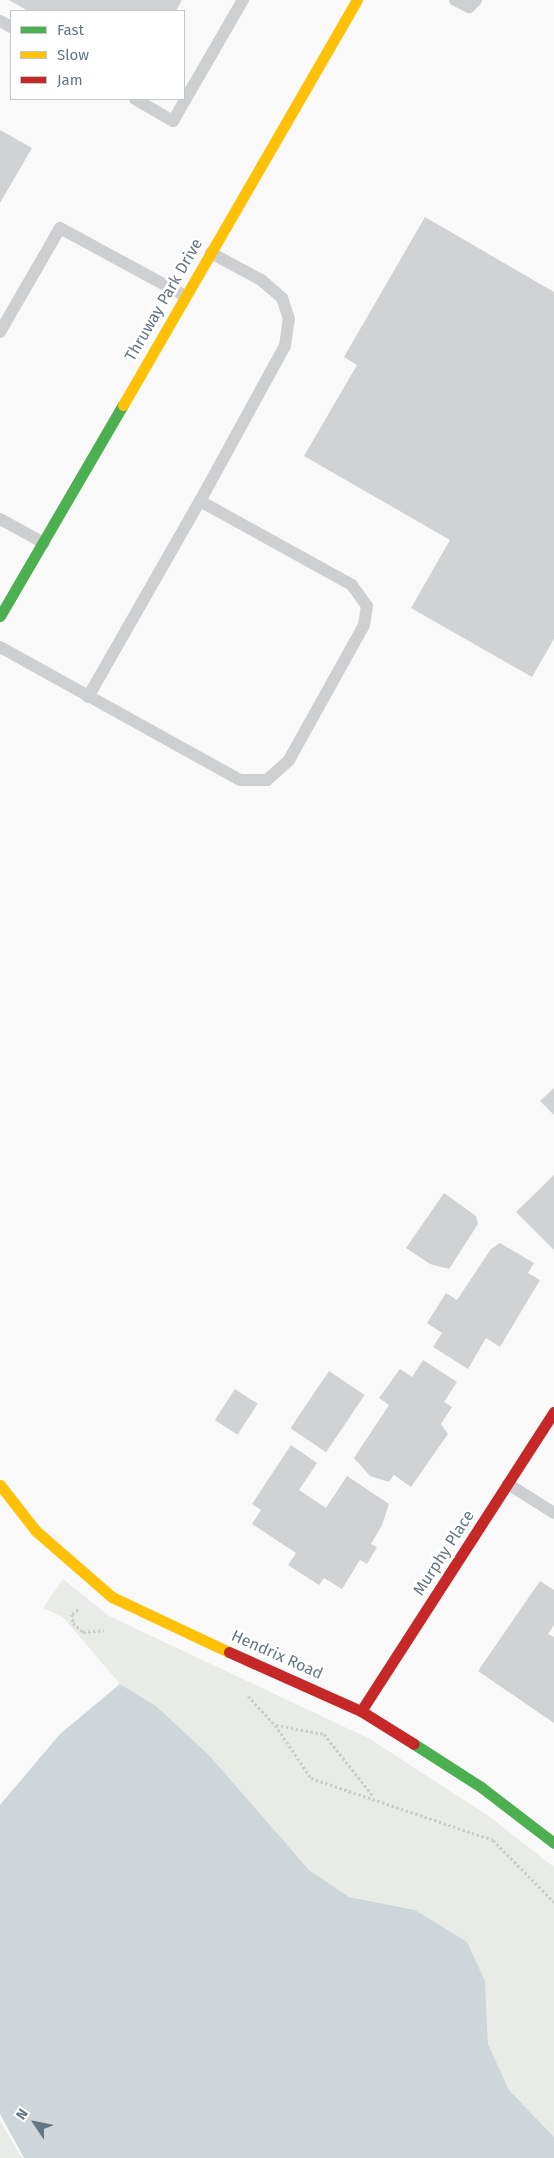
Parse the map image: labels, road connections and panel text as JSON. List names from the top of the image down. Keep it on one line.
{"streets":{"street":["Thruway Park Drive","Murphy Place","Hendrix Road"]},"crossings":[["Murphy Place","Hendrix Road"]],"legend":["Fast","Slow","Jam"],"north":"top left"}
